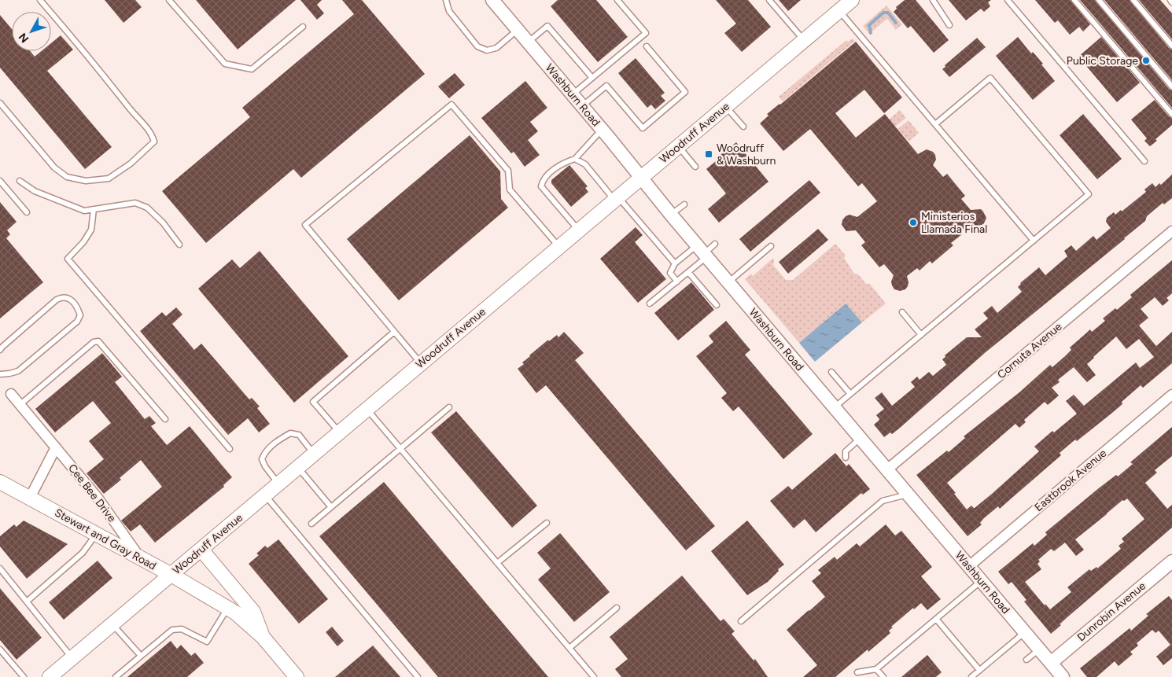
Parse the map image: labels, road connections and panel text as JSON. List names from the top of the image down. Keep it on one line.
{"streets":{"main road":["Woodruff Avenue","Stewart and Gray Road"],"street":["Washburn Road","Cornuta Avenue","Eastbrook Avenue","Cee Bee Drive","Dunrobin Avenue"]},"crossings":[["Washburn Road","Woodruff Avenue"],["Washburn Road","Cornuta Avenue"],["Washburn Road","Eastbrook Avenue"],["Washburn Road","Dunrobin Avenue"],["Woodruff Avenue","Stewart and Gray Road"],["Cee Bee Drive","Stewart and Gray Road"]],"places":{"other":["Public Storage","Ministerios Llamada Final"],"transit":["Woodruff & Washburn"]},"north":"bottom left"}
